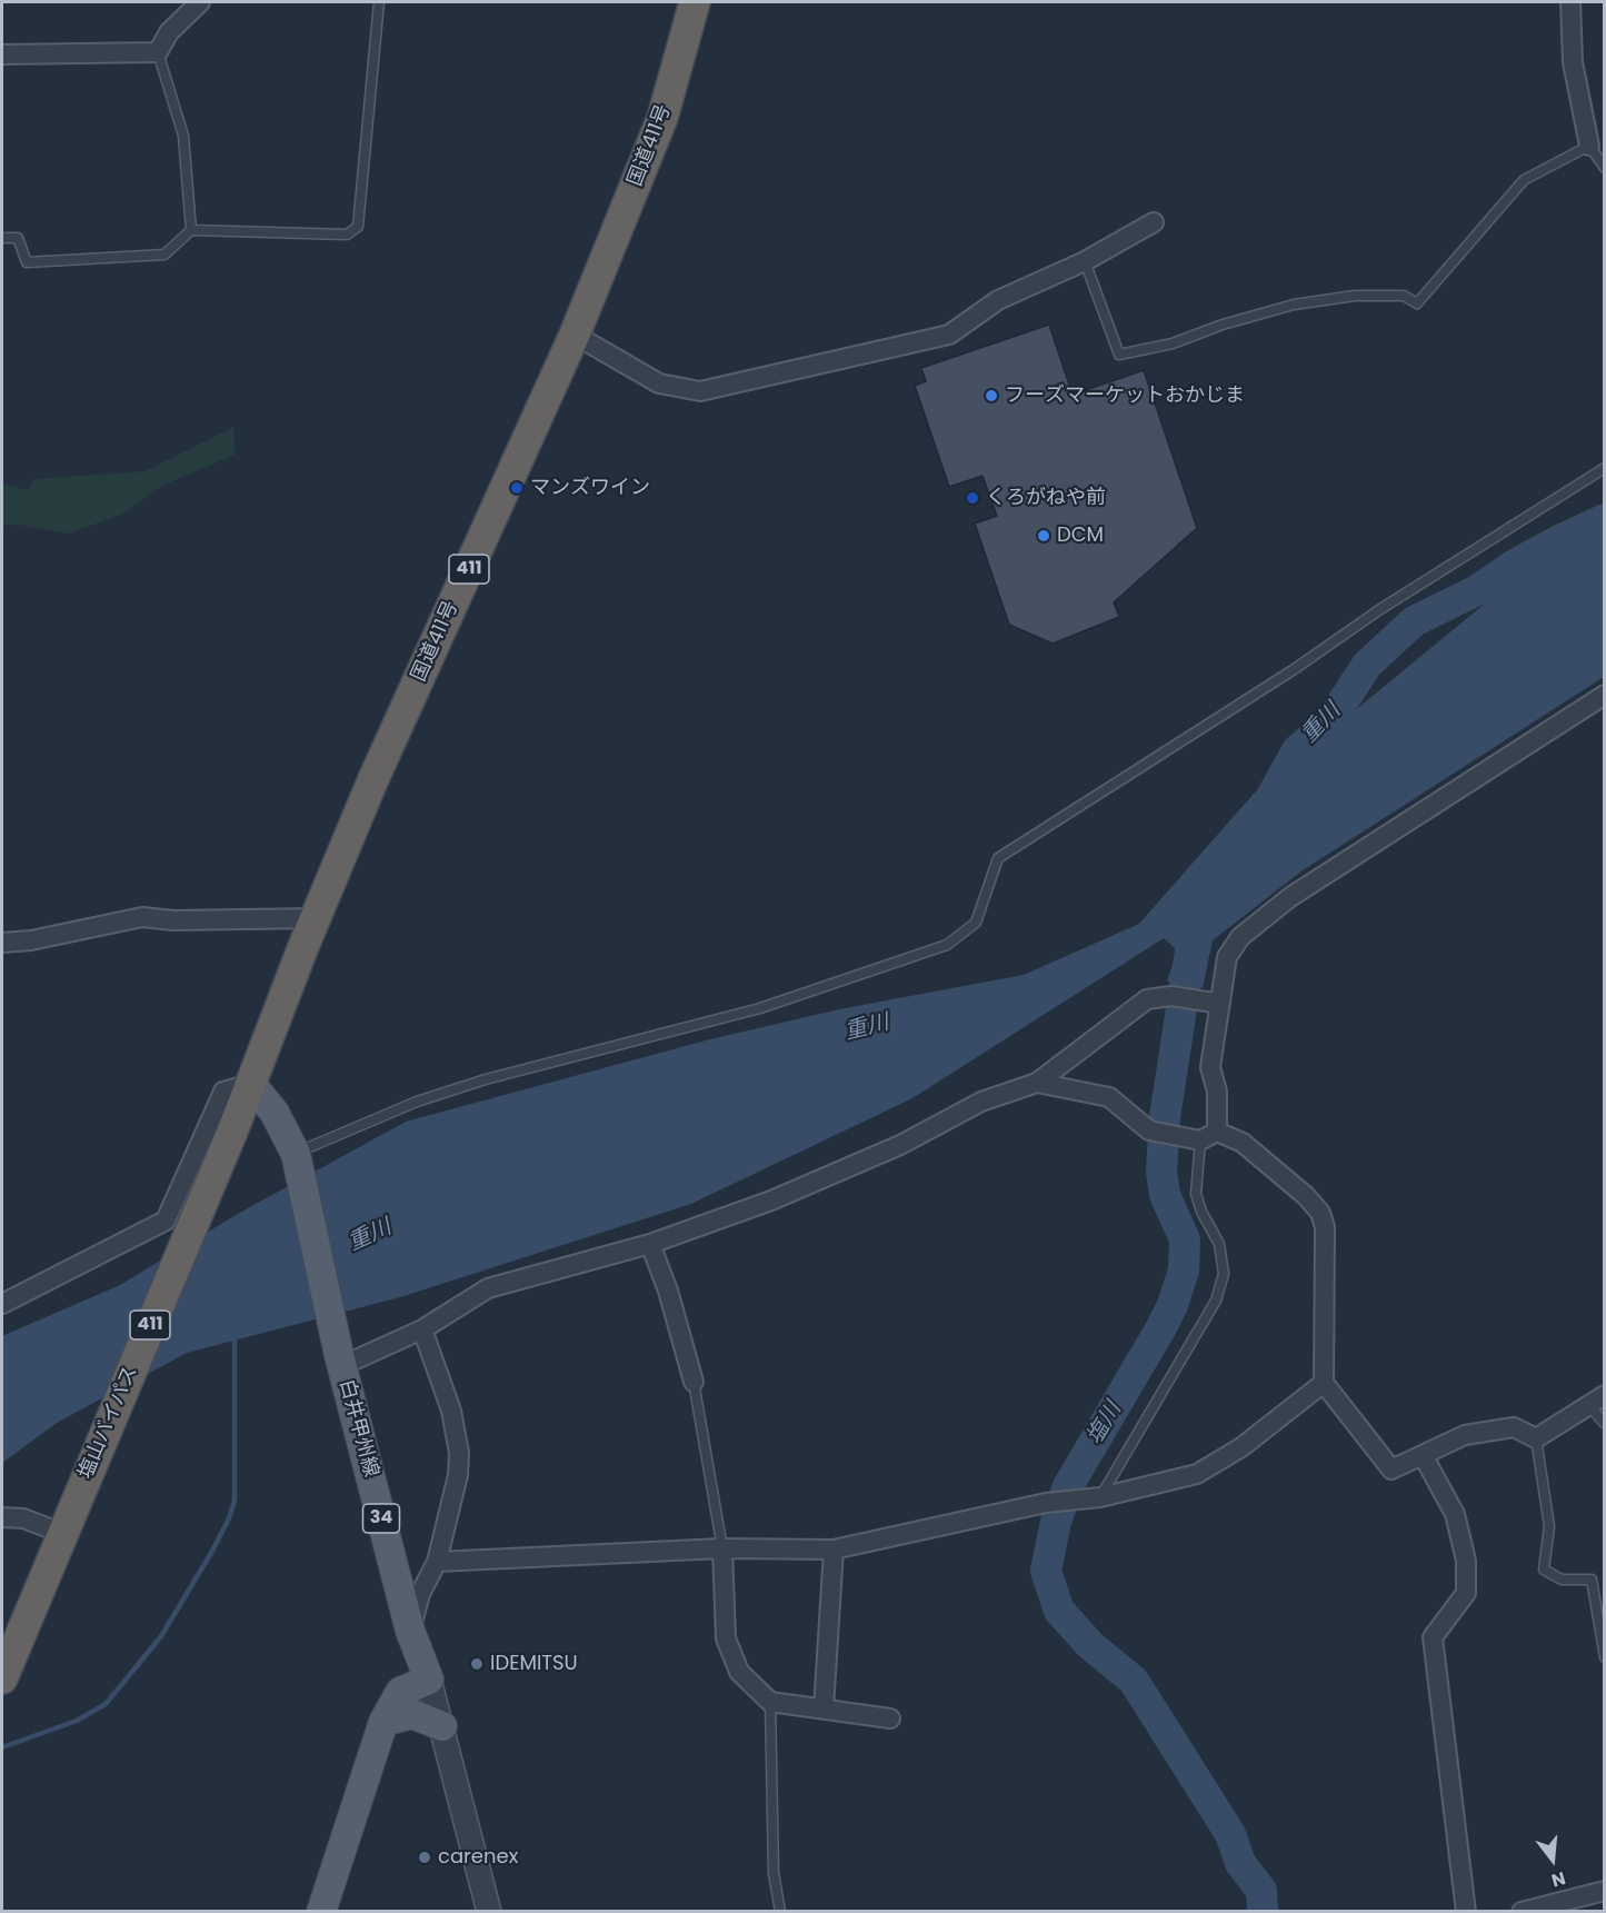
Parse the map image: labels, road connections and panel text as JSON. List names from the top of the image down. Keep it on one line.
{"streets":{"highway":["国道411号","411","塩山バイパス"],"main road":["白井甲州線","34"]},"crossings":[["国道411号","塩山バイパス"],["国道411号","白井甲州線"]],"water":["重川","塩川"],"places":["フーズマーケットおかじま","マンズワイン","くろがねや前","DCM","IDEMITSU","carenex"],"north":"bottom"}
